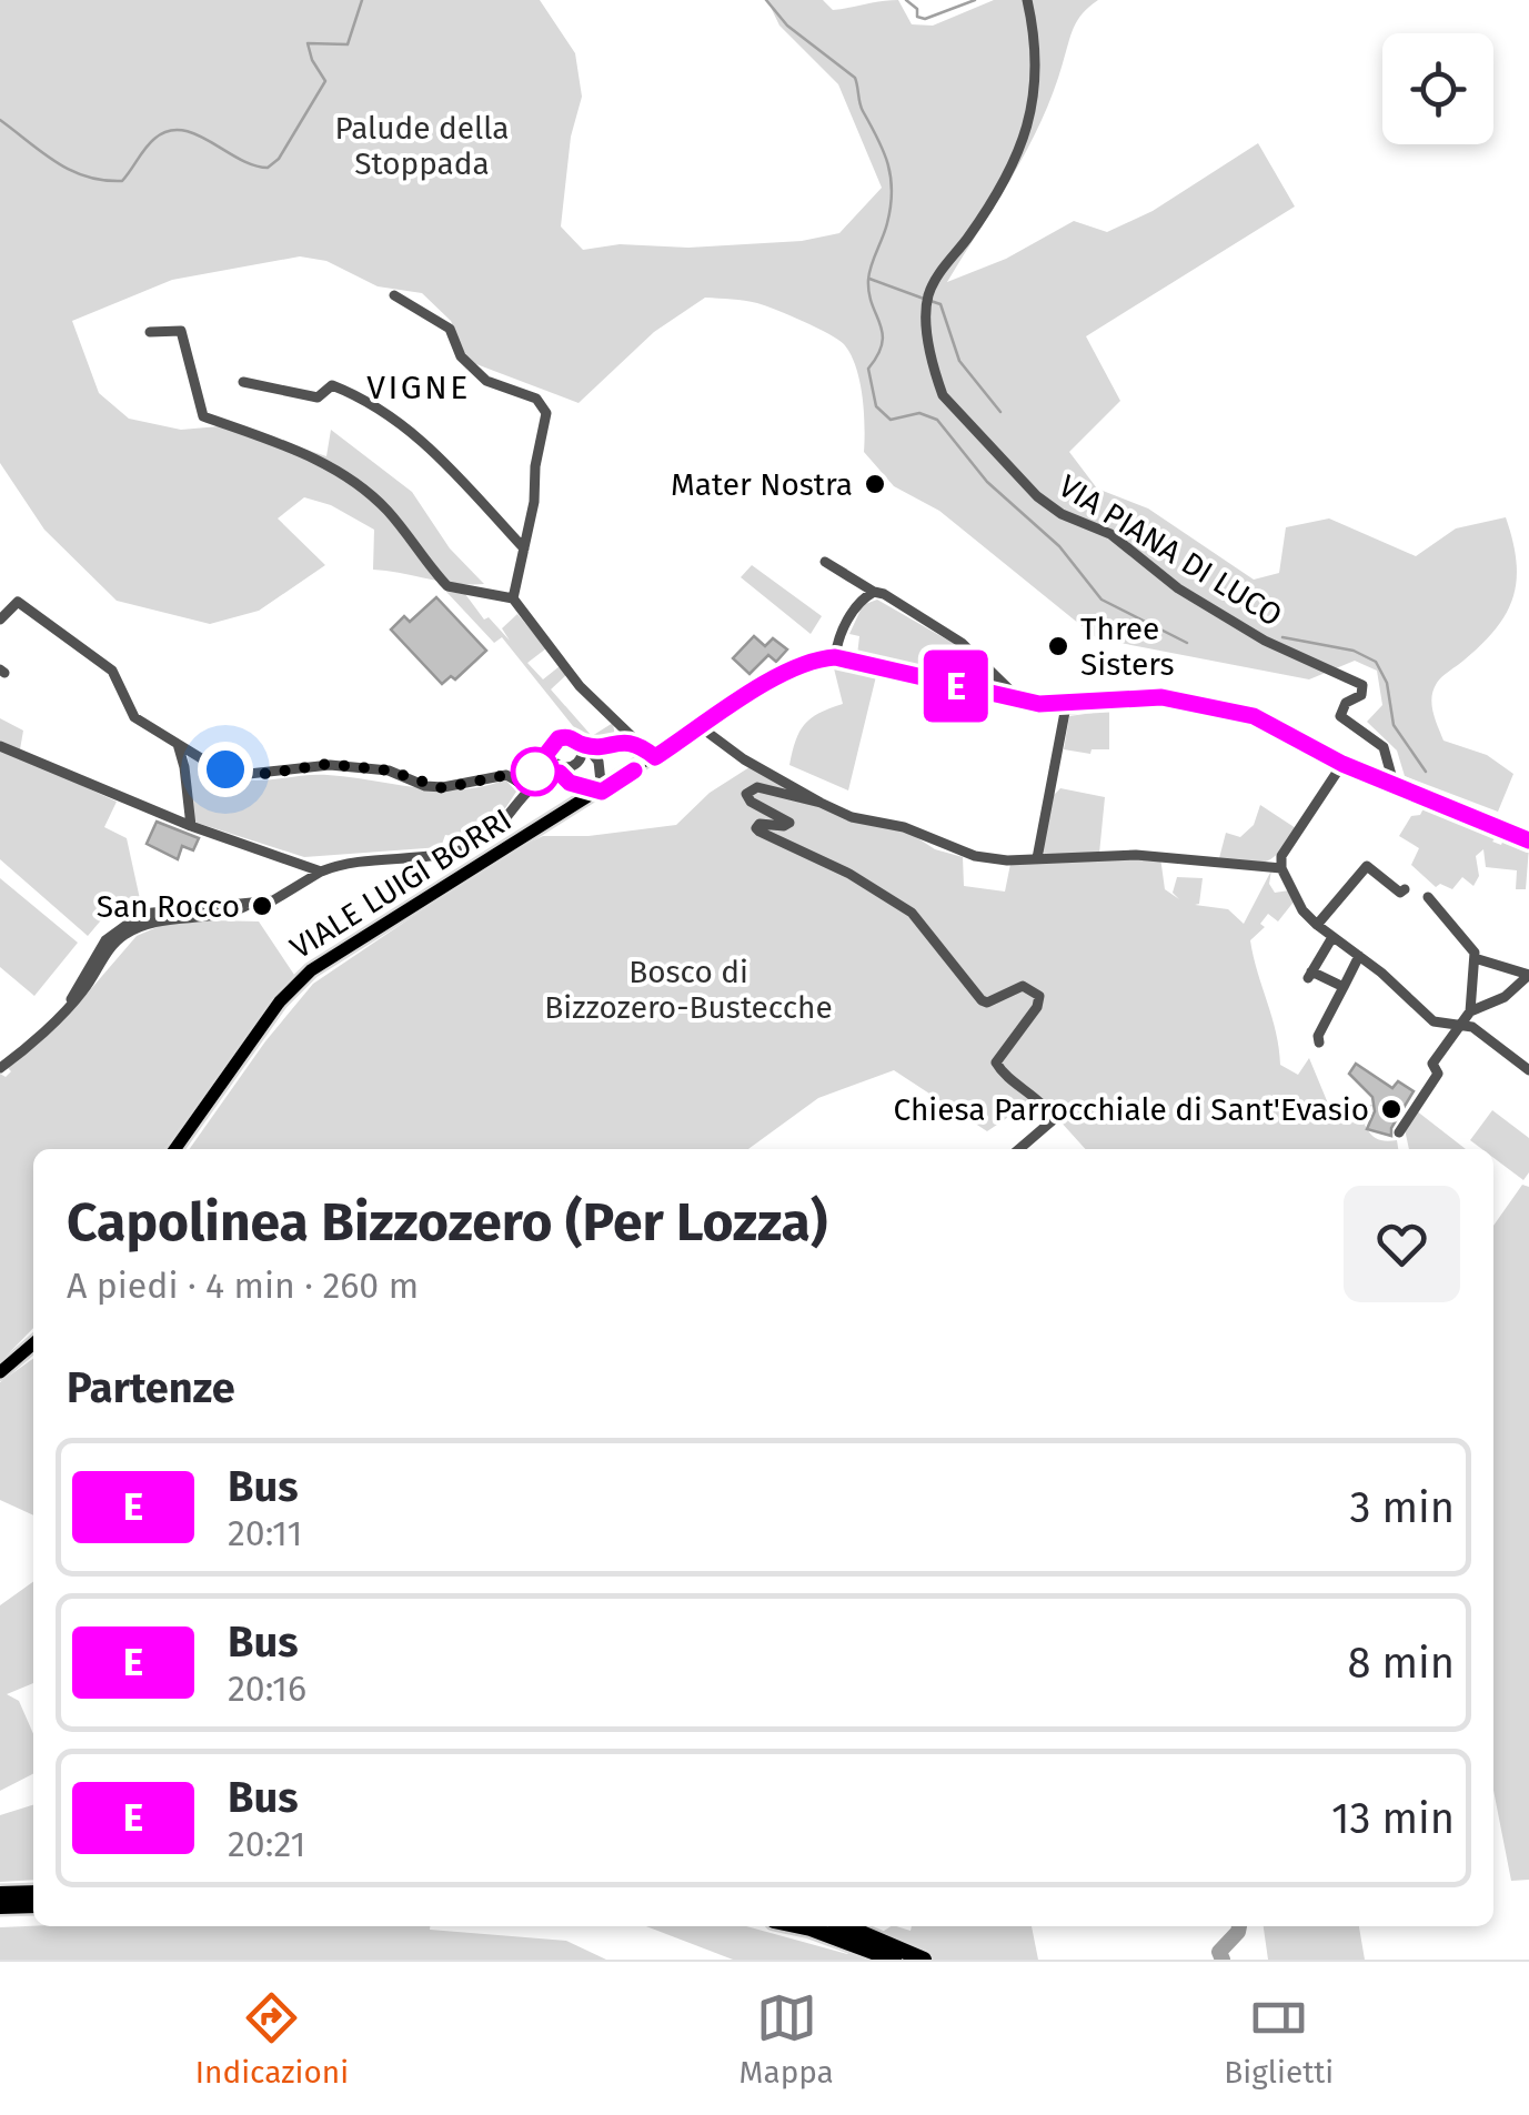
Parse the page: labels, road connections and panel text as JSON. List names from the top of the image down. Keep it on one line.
{"streets":{"main road":["VIALE LUIGI BORRI"],"street":["VIA PIANA DI LUCO"]},"districts":["VIGNE"],"parks":["Palude della Stoppada","Bosco di Bizzozero-Bustecche"],"places":["Mater Nostra","Three Sisters","San Rocco","Chiesa Parrocchiale di Sant'Evasio"],"lines":["bus line E"],"page":{"on_map":"E","heading":[["Capolinea Bizzozero (Per Lozza)","A piedi · 4 min · 260 m"],"Partenze"],"list":[{"mark":"E","name":"Bus","note":"20:11","value":"3 min"},{"mark":"E","name":"Bus","note":"20:16","value":"8 min"},{"mark":"E","name":"Bus","note":"20:21","value":"13 min"}],"tabs":["Indicazioni","Mappa","Biglietti"]}}
